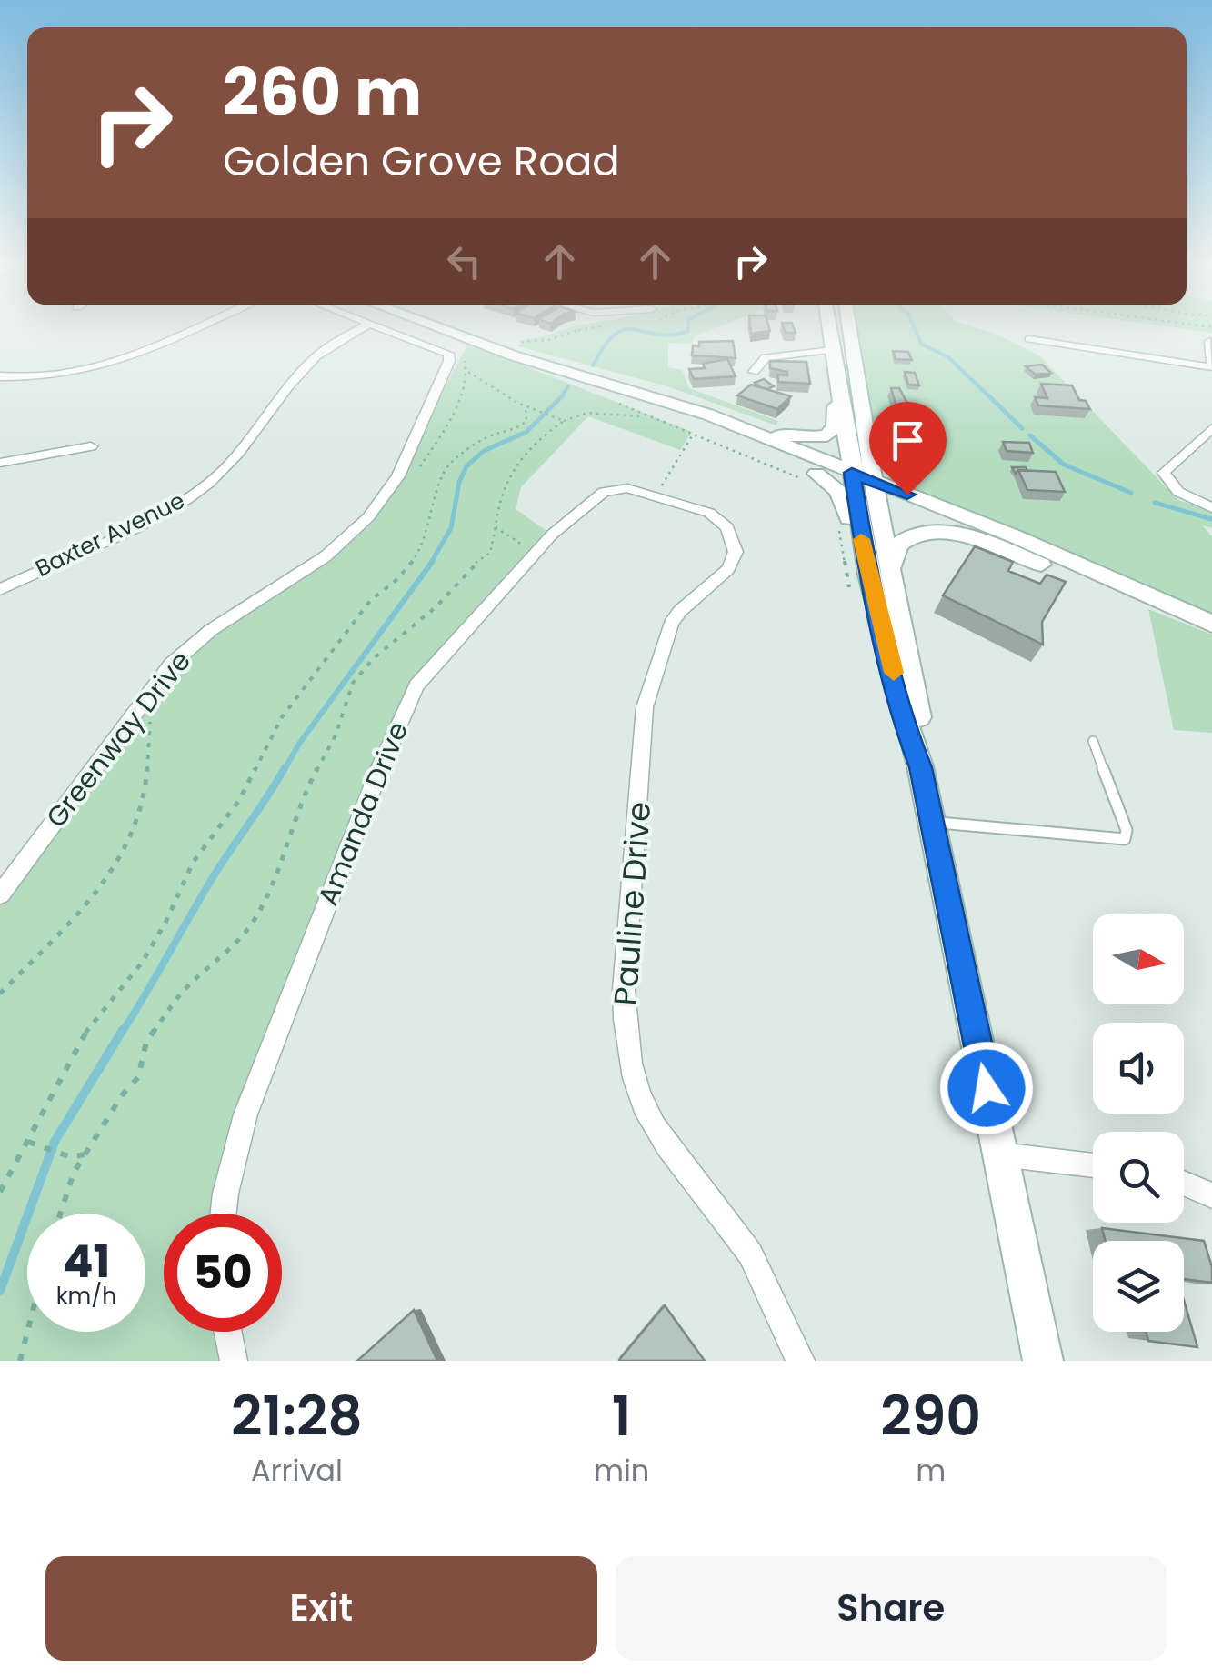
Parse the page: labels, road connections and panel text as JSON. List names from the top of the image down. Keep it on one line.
{"streets":{"street":["Baxter Avenue","Greenway Drive","Amanda Drive","Pauline Drive"]},"crossings":[["Amanda Drive","Pauline Drive"]],"north":"right","page":{"turn":["260 m","Golden Grove Road"],"speed":"41 km/h","limit":"50","eta":["21:28","Arrival","1","min","290","m"],"buttons":["Exit","Share"]}}
